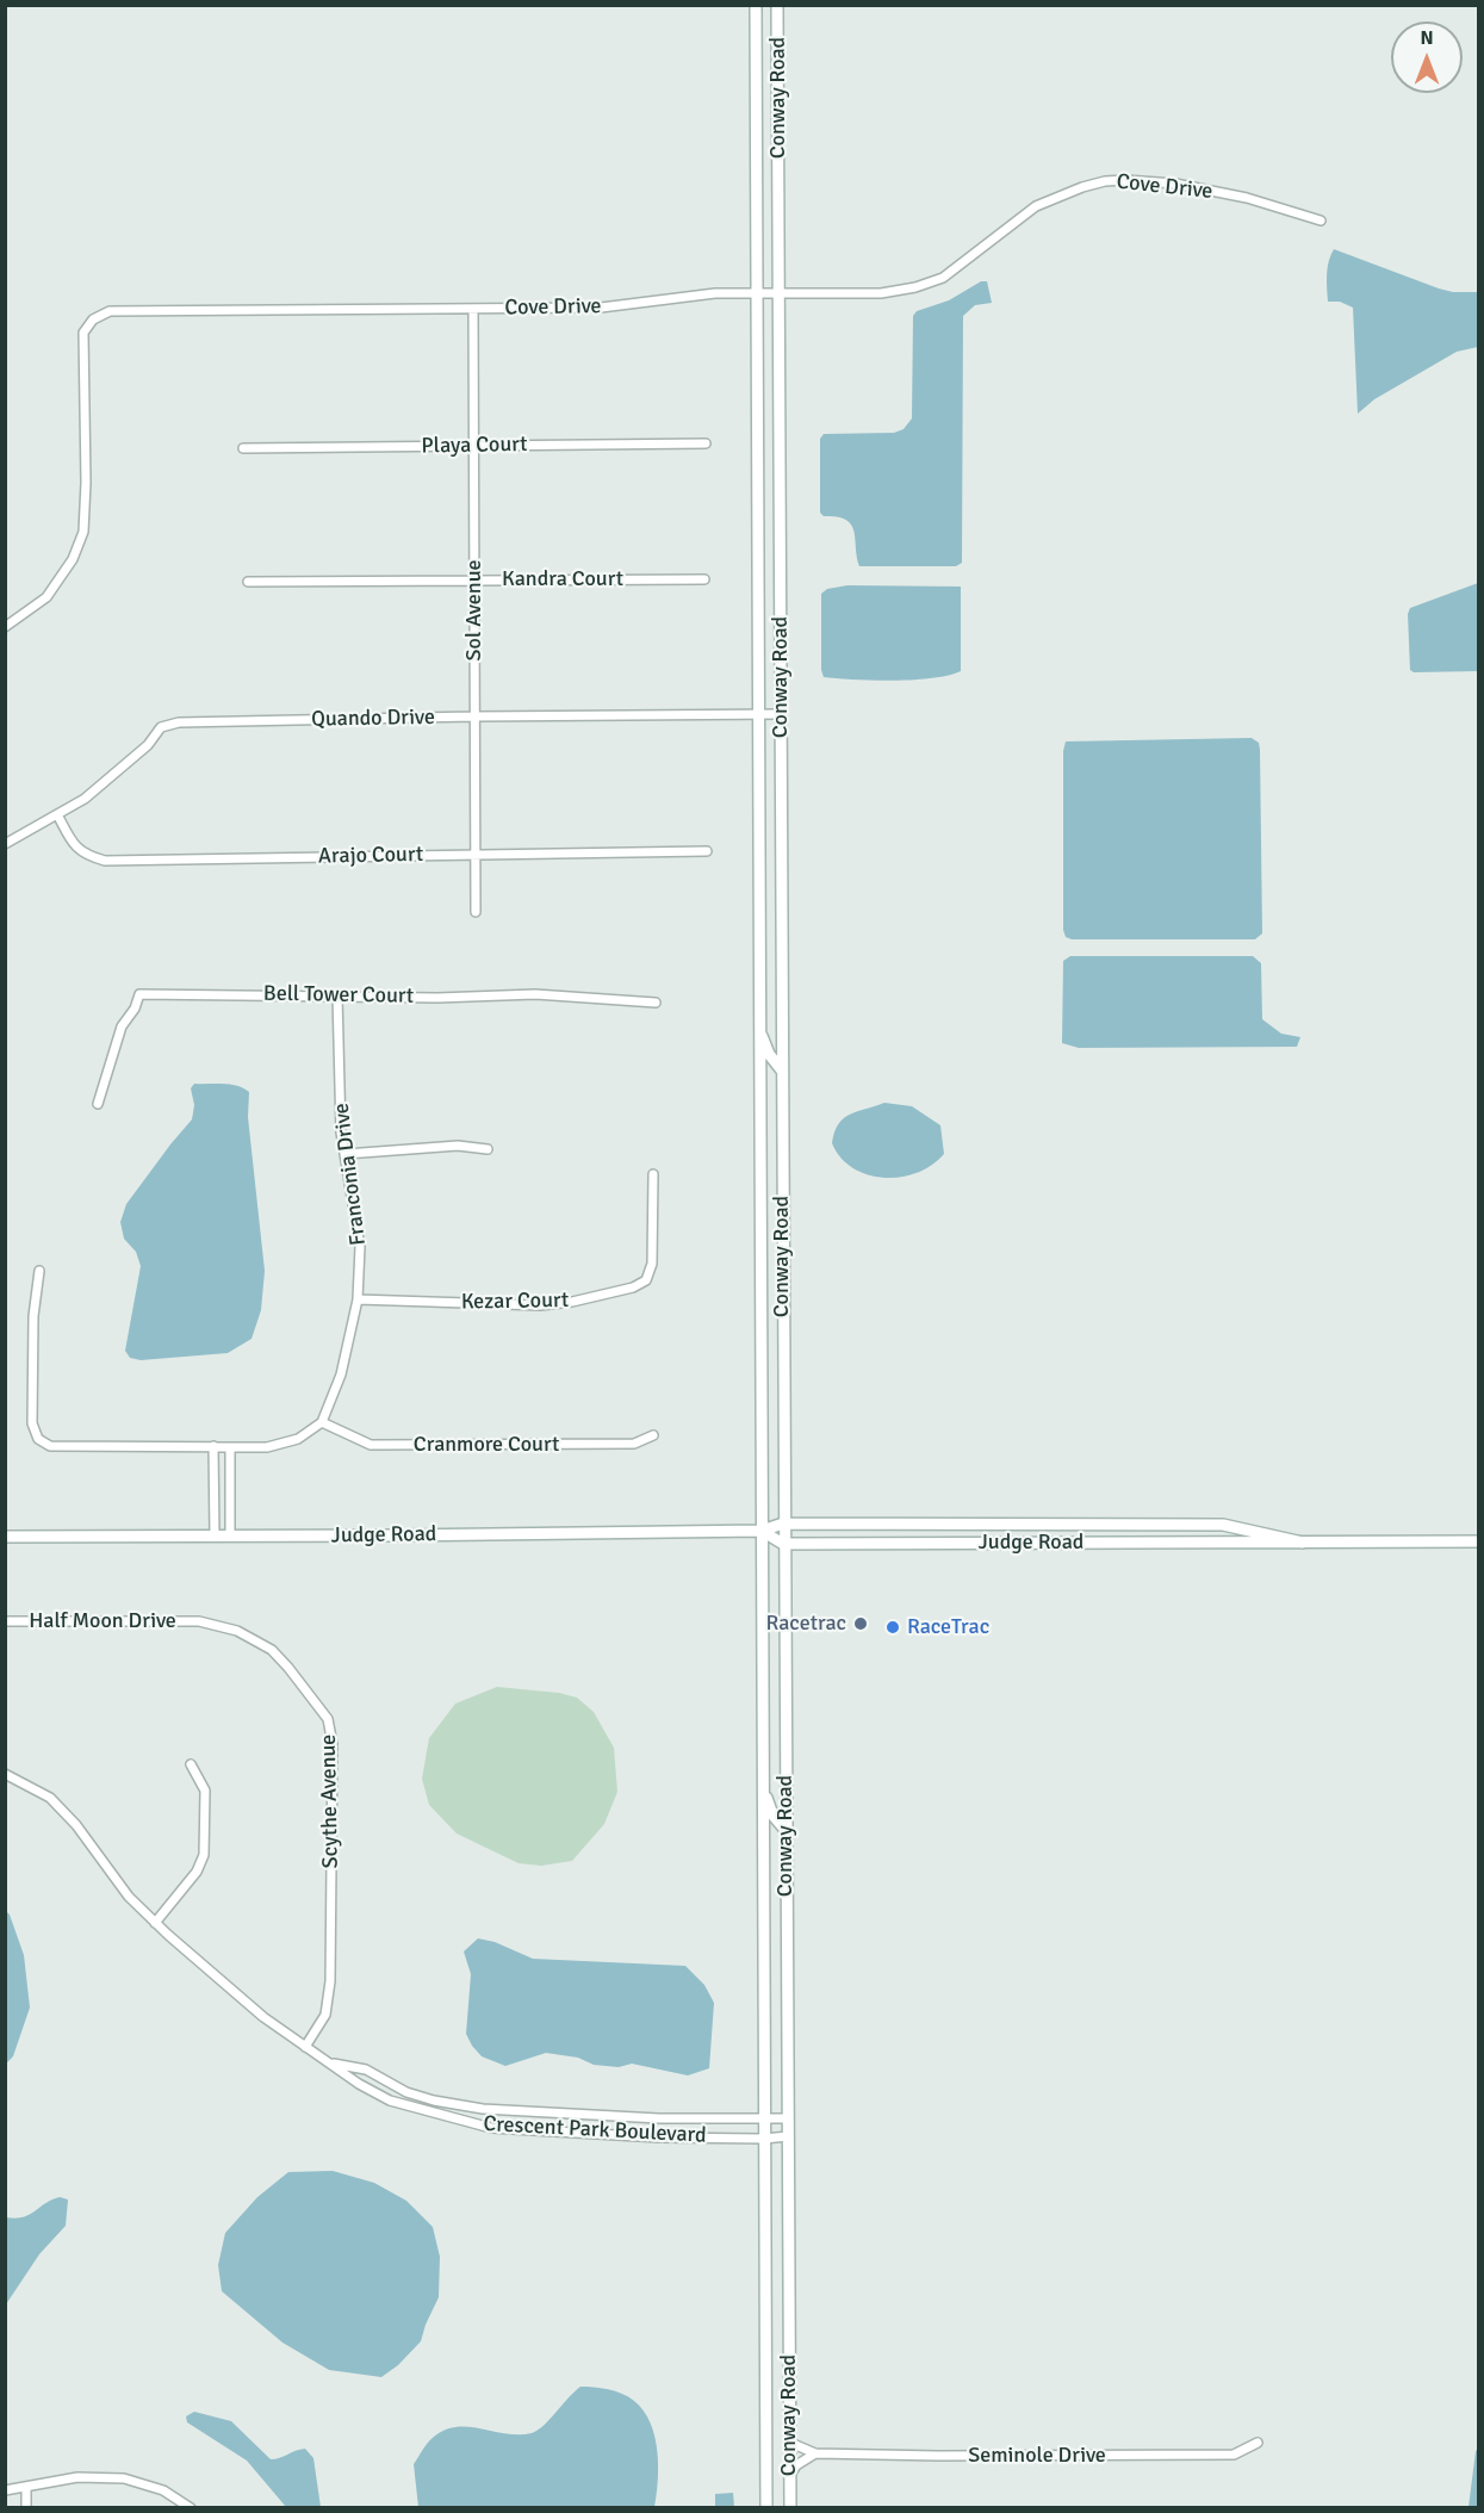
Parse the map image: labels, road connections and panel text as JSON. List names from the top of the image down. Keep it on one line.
{"streets":{"main road":["Conway Road","Judge Road"],"street":["Cove Drive","Playa Court","Kandra Court","Sol Avenue","Quando Drive","Arajo Court","Bell Tower Court","Franconia Drive","Kezar Court","Cranmore Court","Half Moon Drive","Scythe Avenue","Crescent Park Boulevard","Seminole Drive"]},"crossings":[["Conway Road","Cove Drive"],["Conway Road","Quando Drive"],["Conway Road","Judge Road"],["Conway Road","Crescent Park Boulevard"],["Conway Road","Seminole Drive"],["Cove Drive","Sol Avenue"],["Playa Court","Sol Avenue"],["Kandra Court","Sol Avenue"],["Sol Avenue","Quando Drive"],["Sol Avenue","Arajo Court"],["Quando Drive","Arajo Court"],["Bell Tower Court","Franconia Drive"],["Franconia Drive","Kezar Court"],["Franconia Drive","Cranmore Court"],["Half Moon Drive","Scythe Avenue"],["Scythe Avenue","Crescent Park Boulevard"]],"places":["Racetrac","RaceTrac"],"north":"top"}
